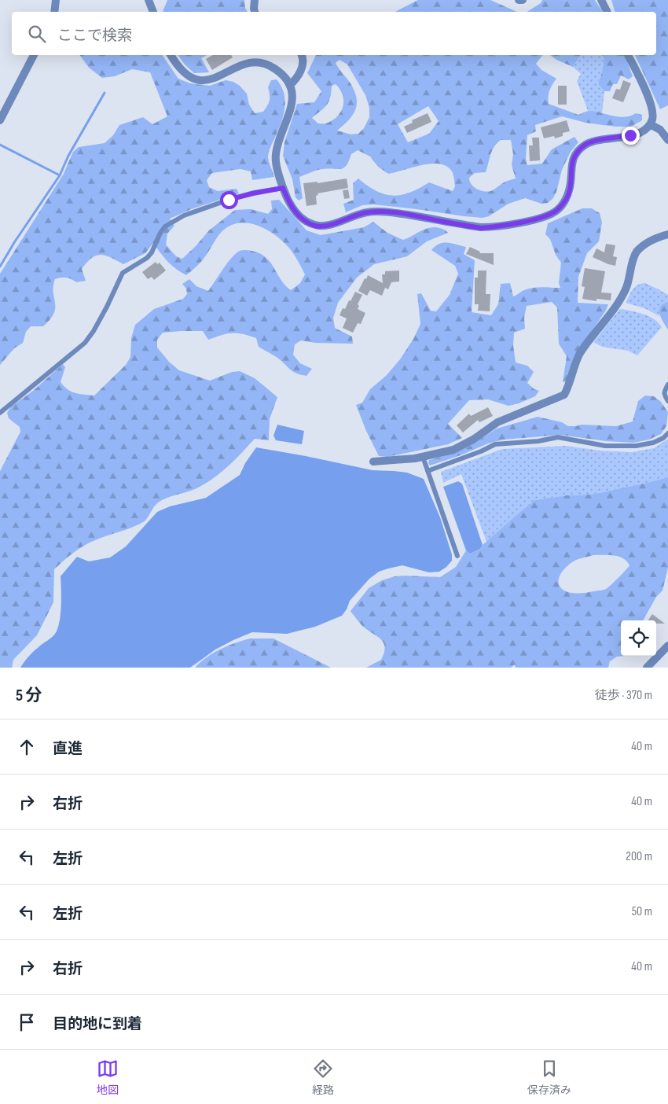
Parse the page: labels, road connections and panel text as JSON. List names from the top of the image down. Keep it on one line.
{"page":{"search":"ここで検索","heading":["5 分","徒歩 · 370 m"],"list":[["直進","40 m"],["右折","40 m"],["左折","200 m"],["左折","50 m"],["右折","40 m"],"目的地に到着"],"nav":["地図","経路","保存済み"]}}
